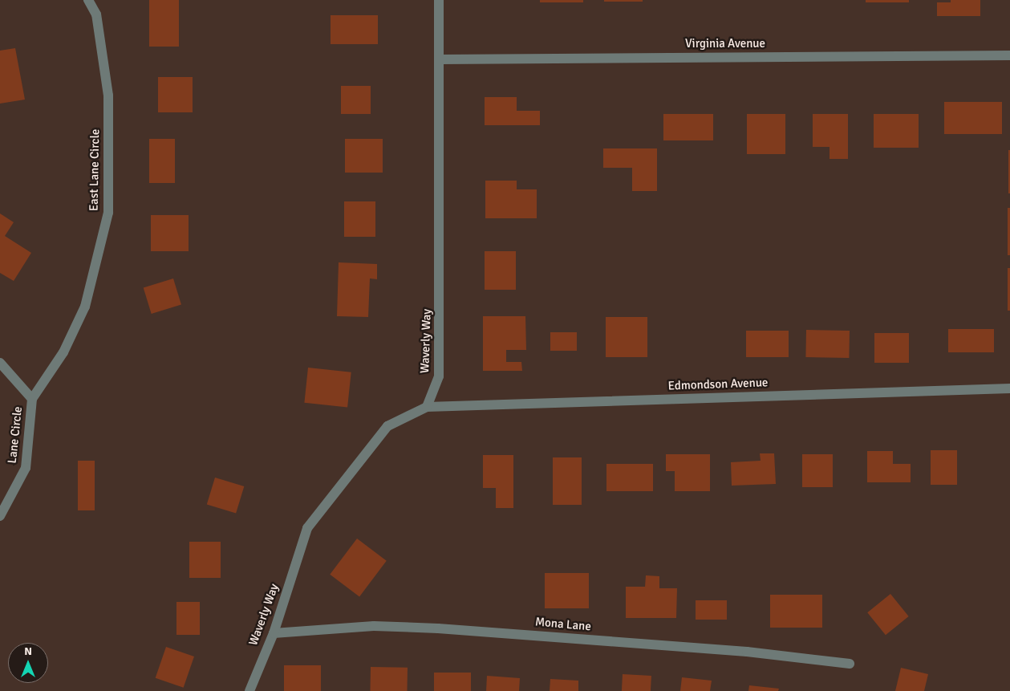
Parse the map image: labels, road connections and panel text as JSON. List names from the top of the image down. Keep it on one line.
{"streets":{"street":["Virginia Avenue","East Lane Circle","Waverly Way","Edmondson Avenue","Lane Circle","Mona Lane"]},"crossings":[["Virginia Avenue","Waverly Way"],["East Lane Circle","Lane Circle"],["Waverly Way","Edmondson Avenue"],["Waverly Way","Mona Lane"]],"north":"top"}
